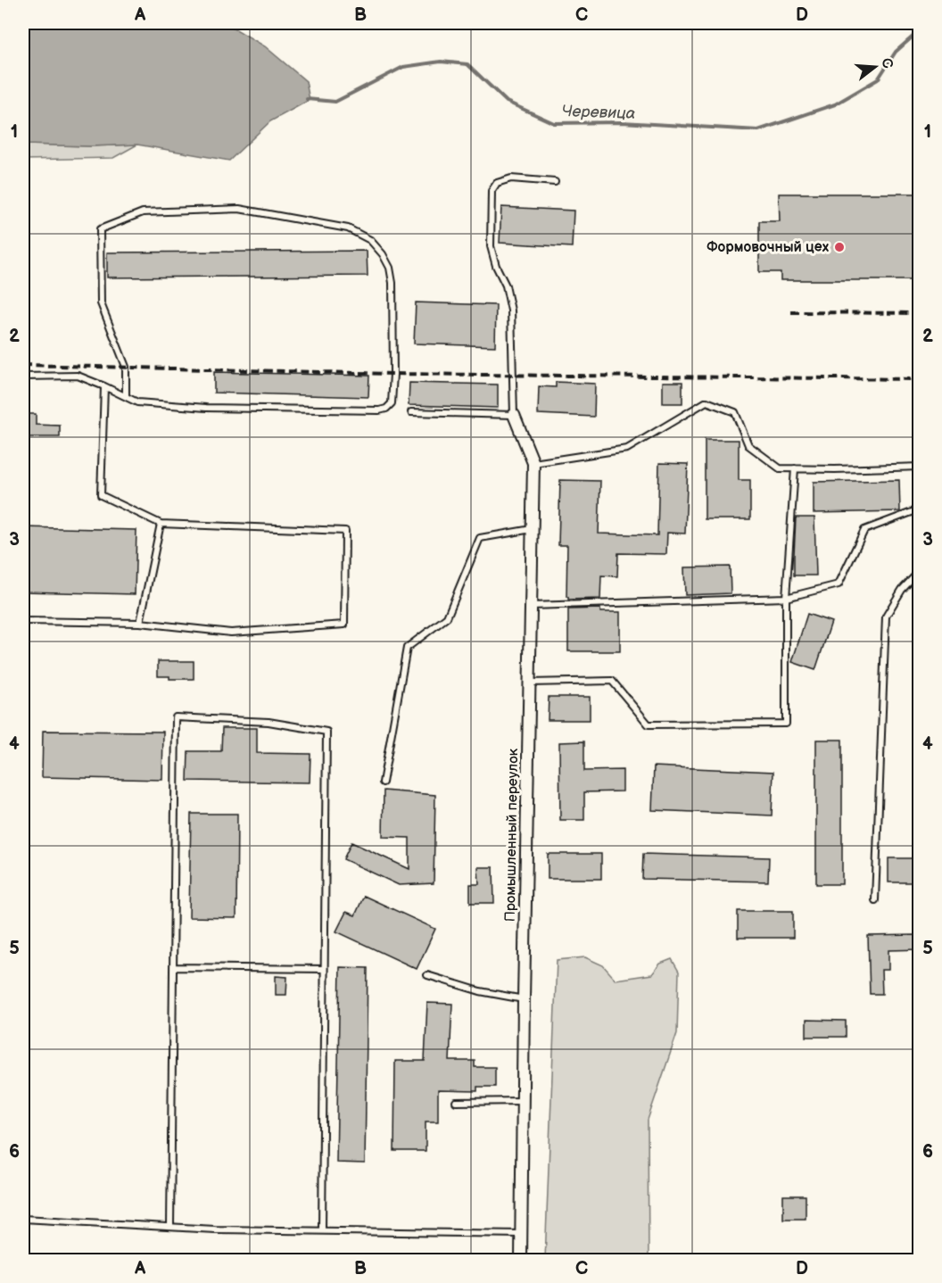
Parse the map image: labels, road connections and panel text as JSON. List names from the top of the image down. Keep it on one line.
{"streets":{"street":["Промышленный переулок"]},"water":["Черевица"],"places":["Формовочный цех"],"north":"right","grid":{"columns":["A","B","C","D"],"rows":["1","2","3","4","5","6"]}}
